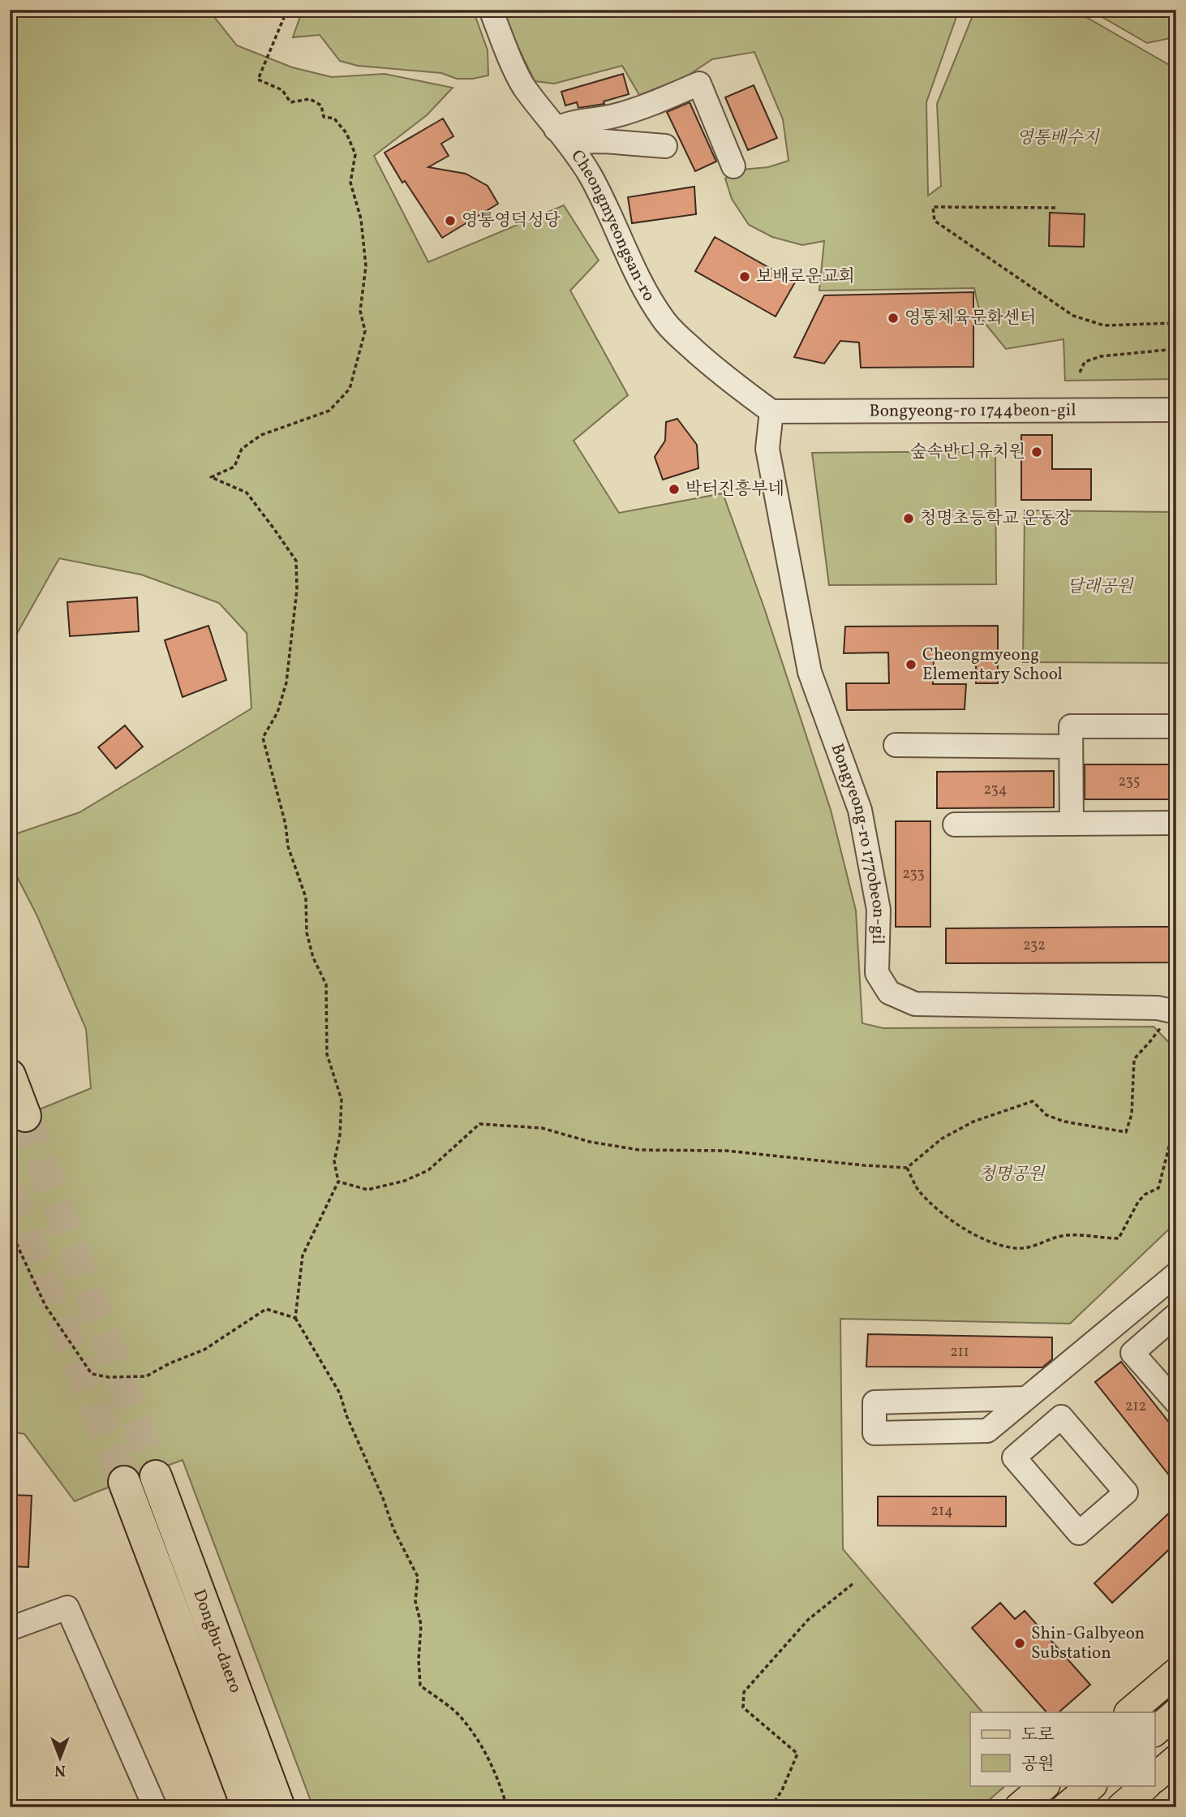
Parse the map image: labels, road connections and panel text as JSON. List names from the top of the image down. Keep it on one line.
{"streets":{"highway":["Dongbu-daero"],"street":["Cheongmyeongsan-ro","Bongyeong-ro 1744beon-gil","Bongyeong-ro 1770beon-gil"]},"crossings":[["Cheongmyeongsan-ro","Bongyeong-ro 1744beon-gil"],["Cheongmyeongsan-ro","Bongyeong-ro 1770beon-gil"],["Bongyeong-ro 1744beon-gil","Bongyeong-ro 1770beon-gil"]],"parks":["영통배수지","달래공원","청명공원"],"places":["영통영덕성당","보배로운교회","영통체육문화센터","숲속반디유치원","박터진흥부네","청명초등학교 운동장","Cheongmyeong Elementary School","Shin-Galbyeon Substation"],"house_numbers":["235","234","233","232","211","212","214"],"legend":["도로","공원"],"north":"bottom"}
